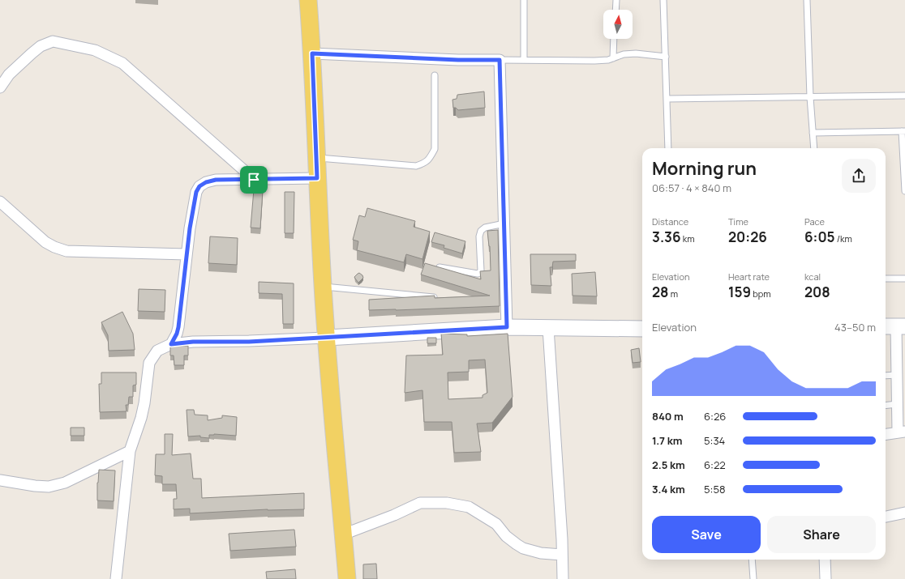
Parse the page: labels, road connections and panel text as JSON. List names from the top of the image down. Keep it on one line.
{"north":"top","page":{"heading":["Morning run","06:57 · 4 × 840 m"],"stats":[["Distance","3.36 km"],["Time","20:26"],["Pace","6:05 /km"],["Elevation","28 m"],["Heart rate","159 bpm"],["kcal","208"]],"chart":["Elevation","43–50 m"],"list":[{"name":"840 m","note":"6:26"},{"name":"1.7 km","note":"5:34"},{"name":"2.5 km","note":"6:22"},{"name":"3.4 km","note":"5:58"}],"buttons":["Save","Share"]}}
